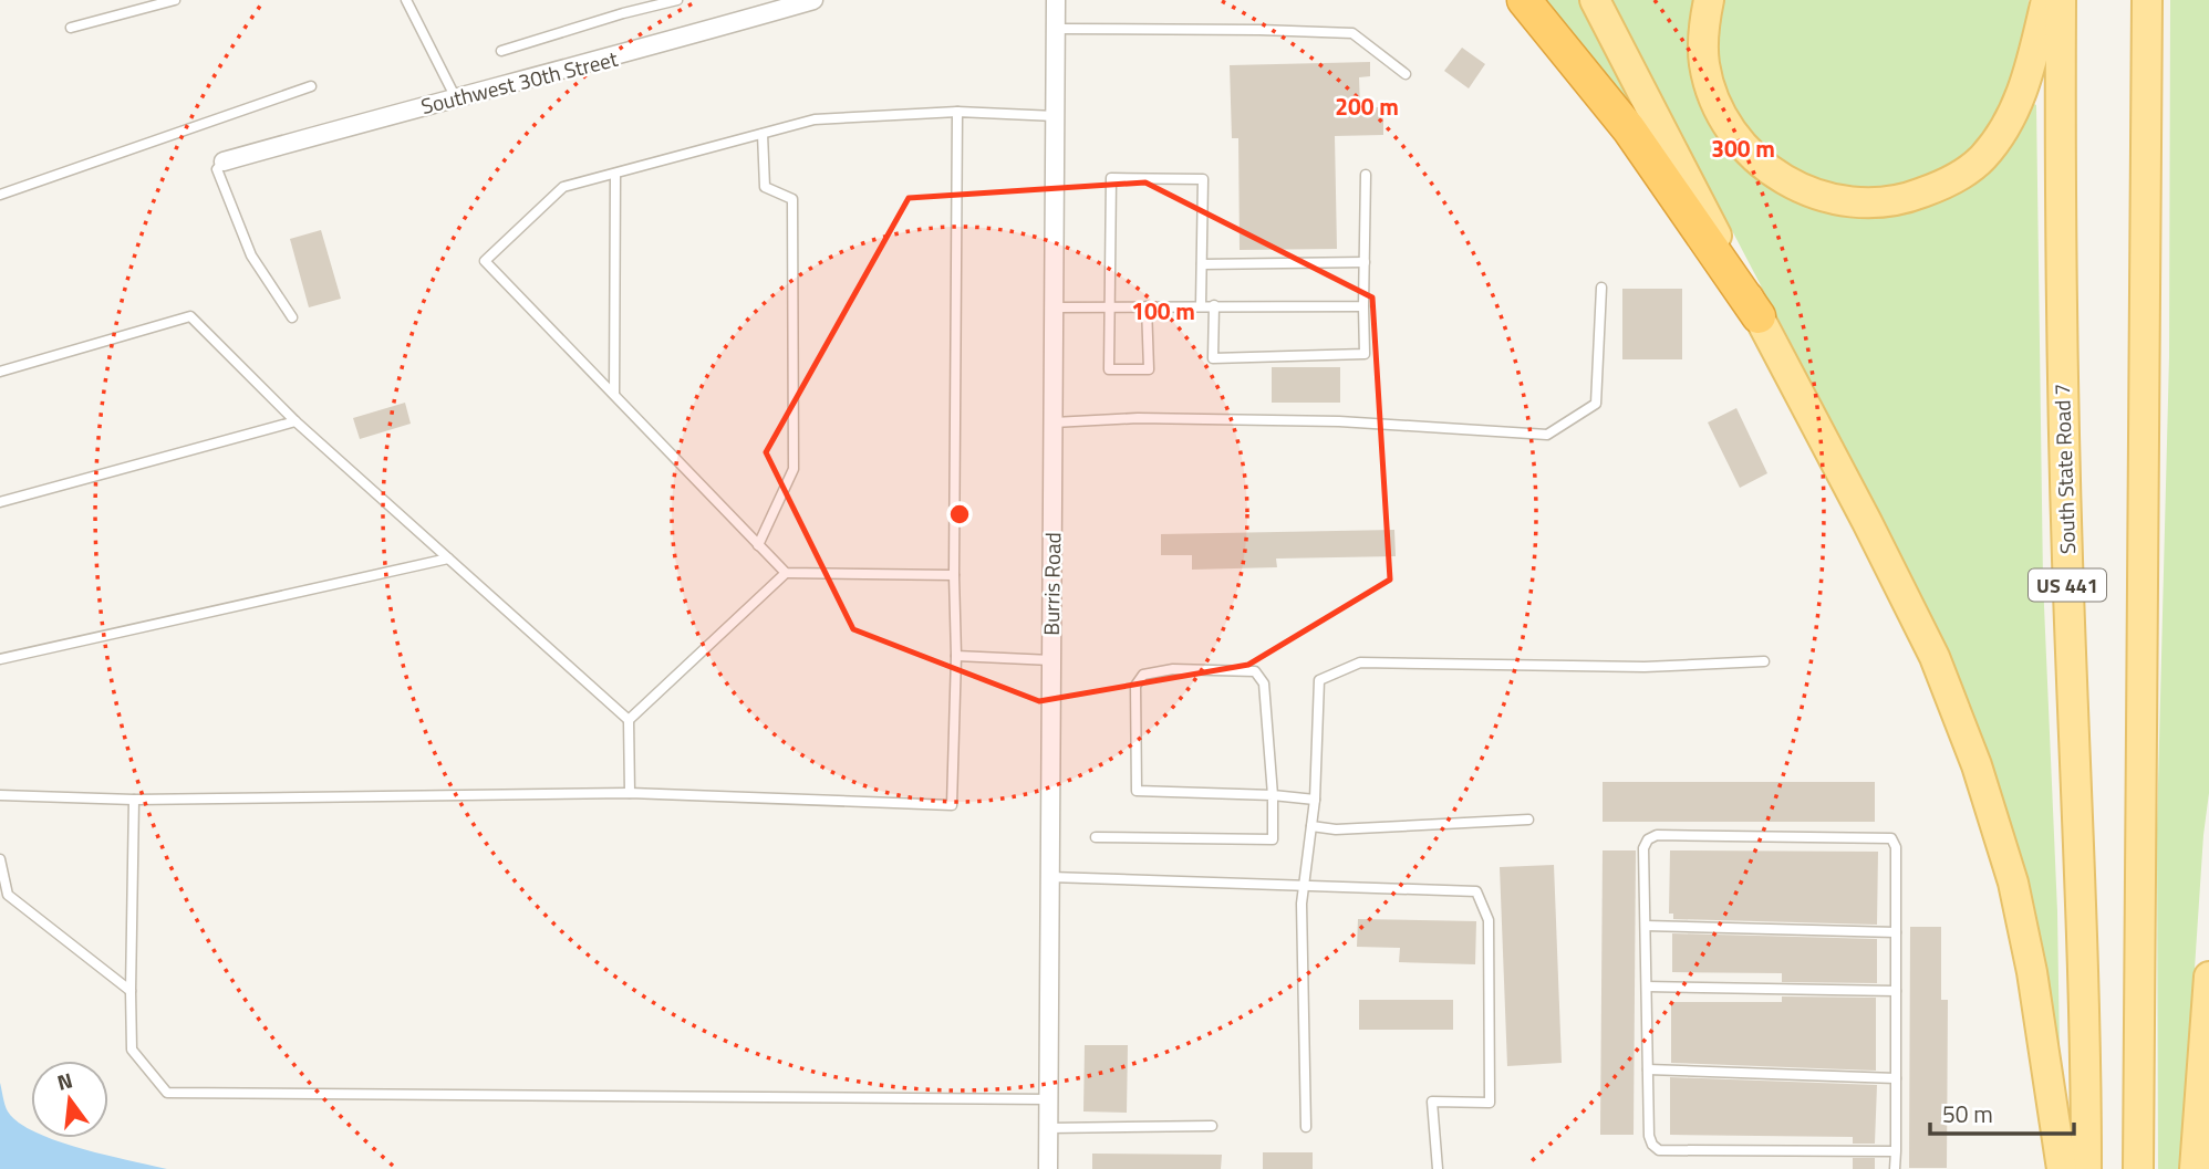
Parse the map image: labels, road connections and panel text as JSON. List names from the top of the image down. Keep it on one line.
{"streets":{"main road":["South State Road 7","US 441"],"street":["Southwest 30th Street","Burris Road"]},"scale_bar":"50 m","north":"top","rings":["200 m","300 m","100 m"]}
